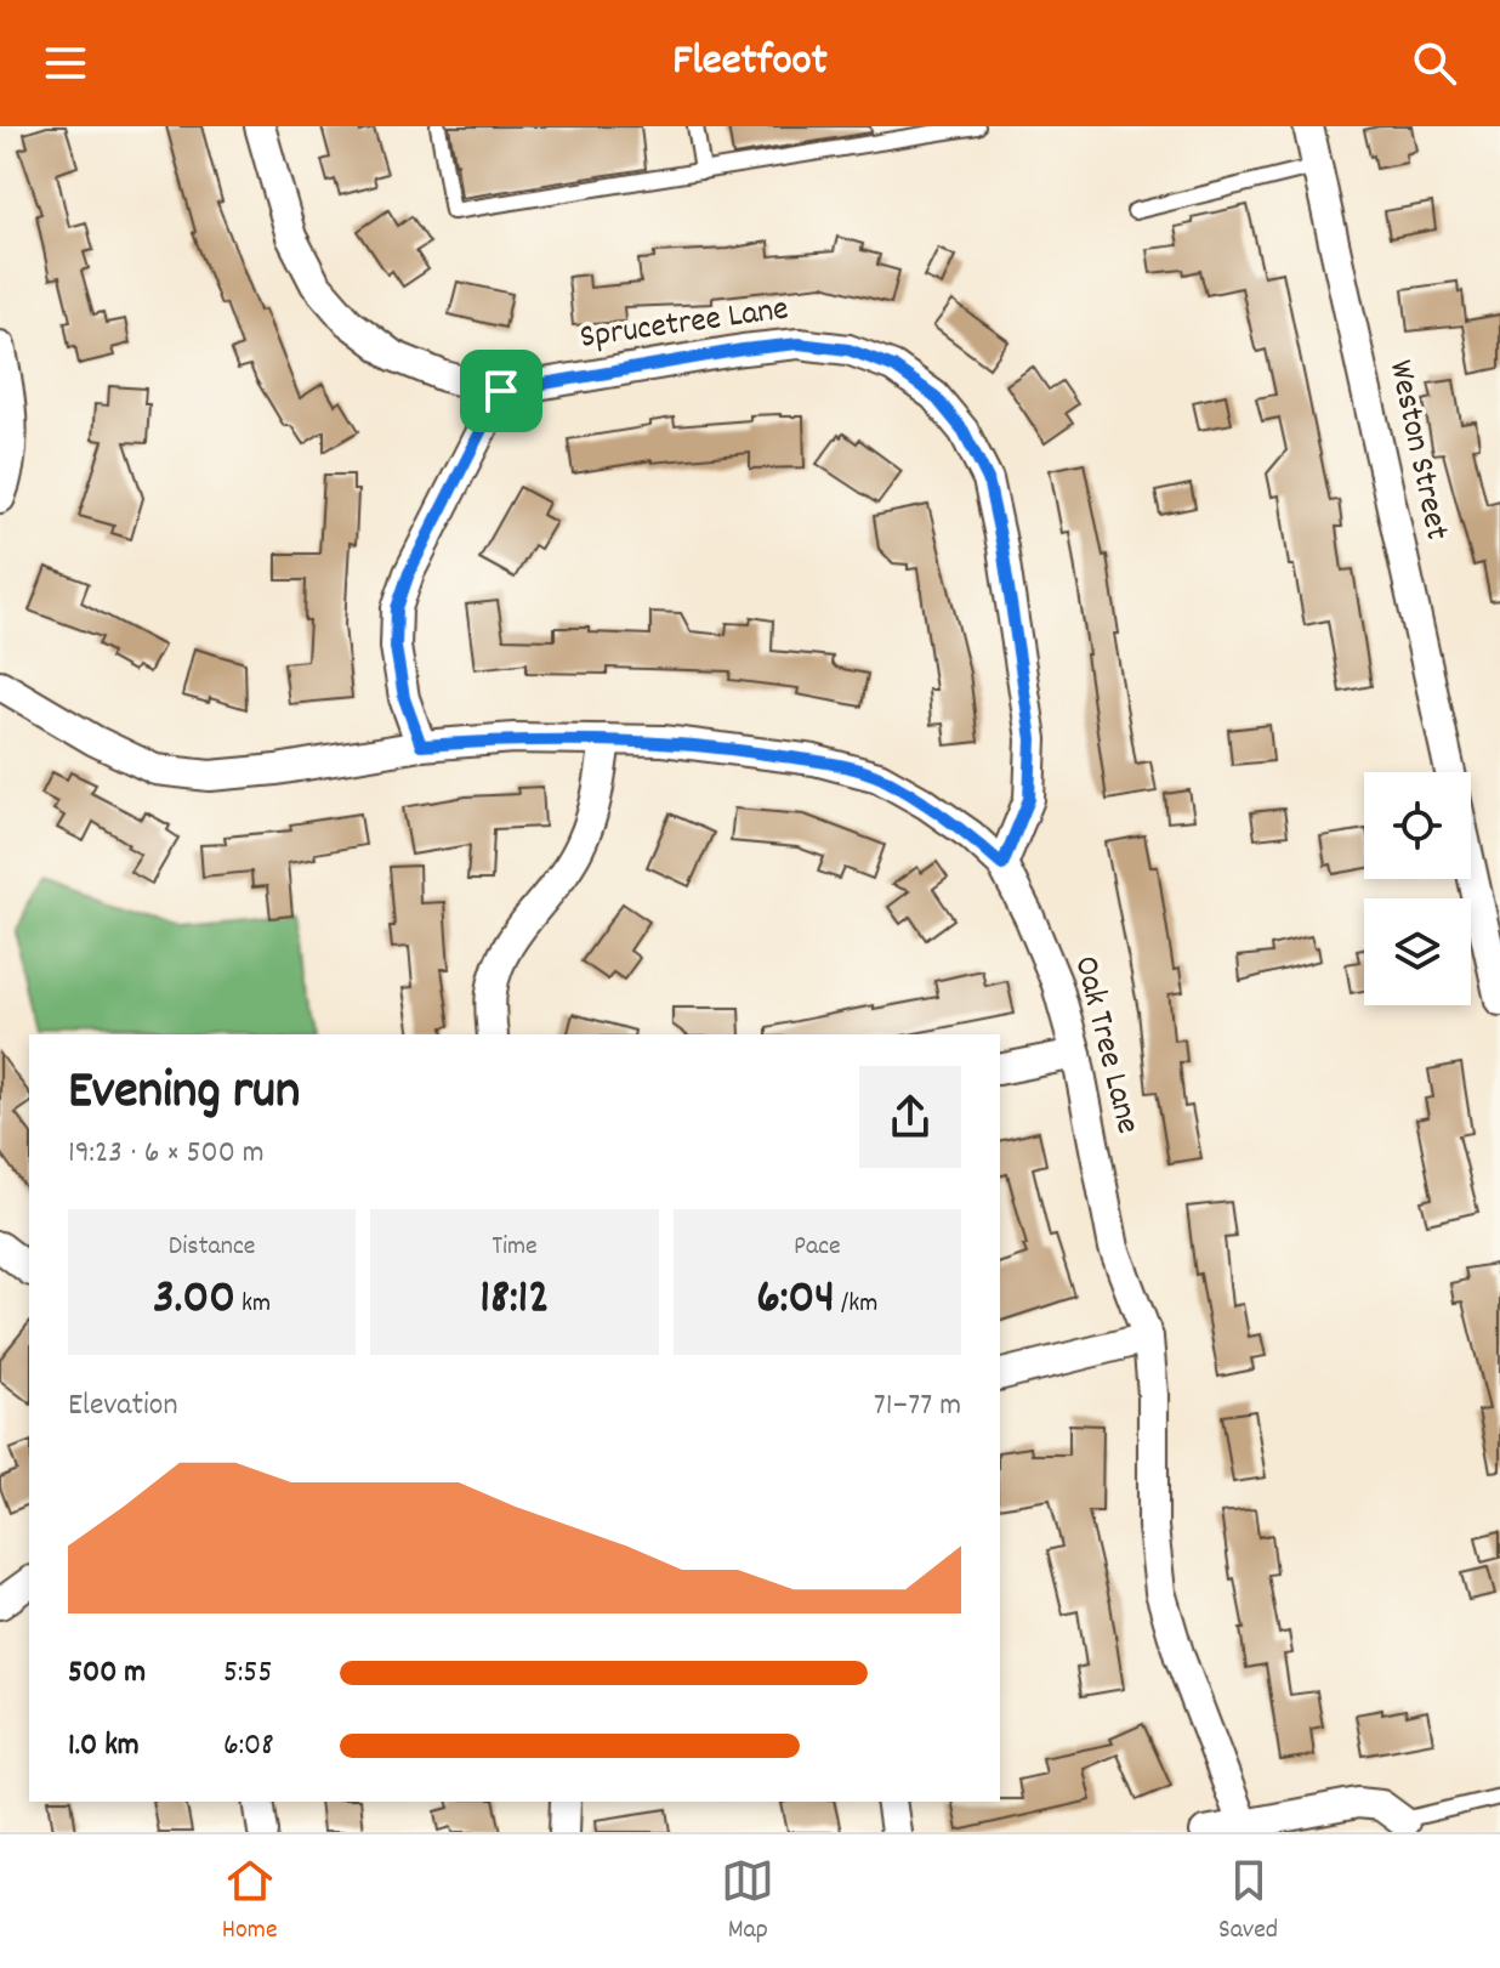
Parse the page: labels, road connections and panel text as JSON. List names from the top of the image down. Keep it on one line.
{"streets":{"street":["Sprucetree Lane","Weston Street","Oak Tree Lane"]},"crossings":[["Sprucetree Lane","Oak Tree Lane"]],"page":{"header":"Fleetfoot","heading":["Evening run","19:23 · 6 × 500 m"],"stats":[["Distance","3.00 km"],["Time","18:12"],["Pace","6:04 /km"]],"chart":["Elevation","71–77 m"],"list":[{"name":"500 m","note":"5:55"},{"name":"1.0 km","note":"6:08"}],"tabs":["Home","Map","Saved"]}}
